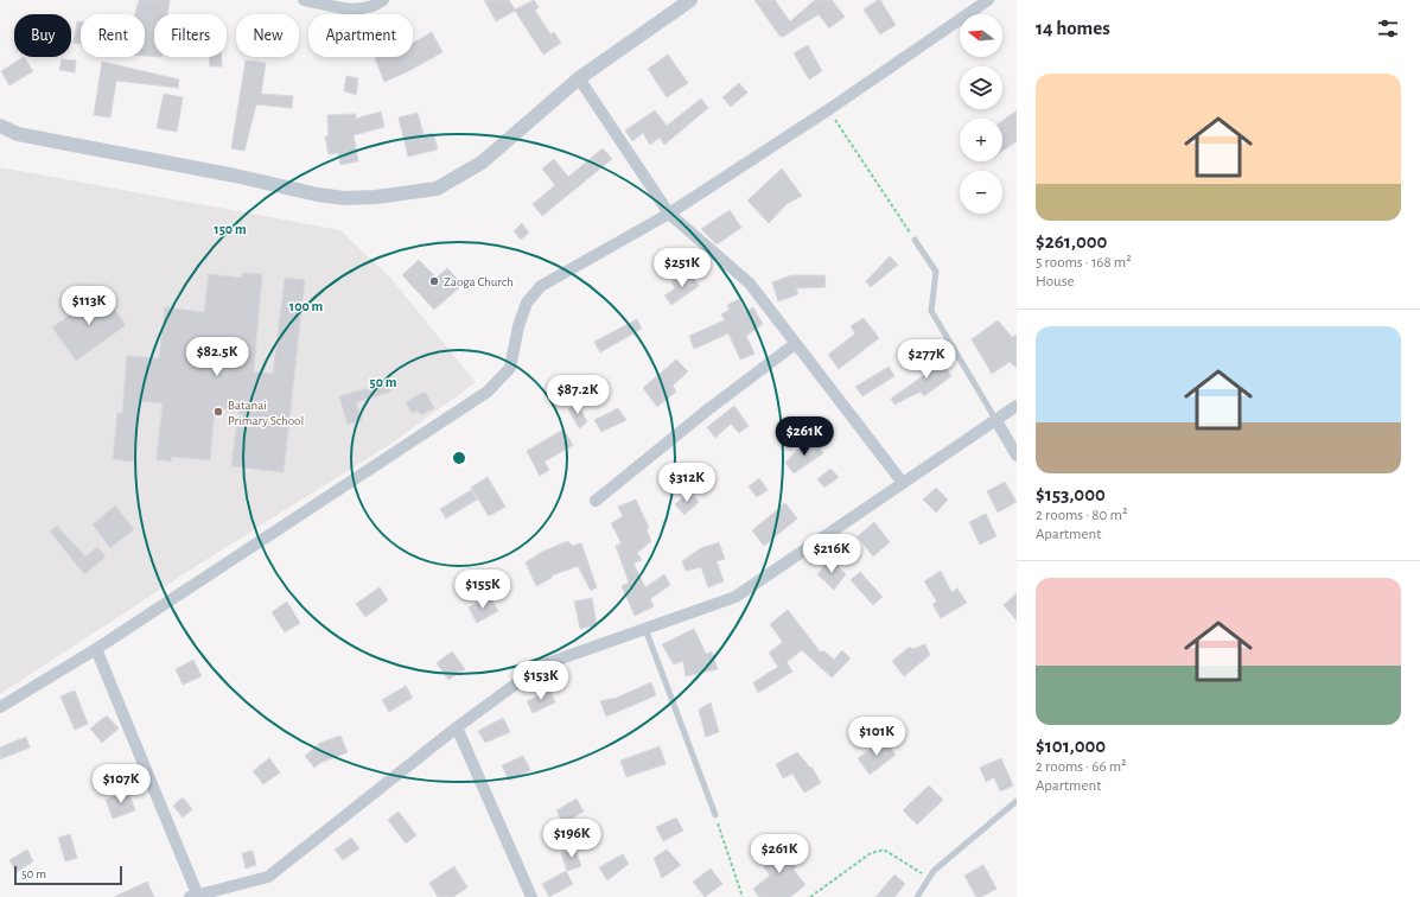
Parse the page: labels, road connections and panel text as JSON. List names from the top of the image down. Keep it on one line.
{"places":["Zaoga Church","Batanai Primary School"],"scale_bar":"50 m","north":"left","page":{"heading":"14 homes","map_buttons":["+","−"],"chip":["Buy","Rent","Filters","New","Apartment"],"list":[{"name":"$261,000","note":"5 rooms · 168 m² · House"},{"name":"$153,000","note":"2 rooms · 80 m² · Apartment"},{"name":"$101,000","note":"2 rooms · 66 m² · Apartment"}],"price":["$251K","$113K","$82.5K","$277K","$87.2K","$261K","$312K","$216K","$155K","$153K","$101K","$107K","$196K","$261K"],"scale":"50 m"},"rings":["150 m","100 m","50 m"]}
